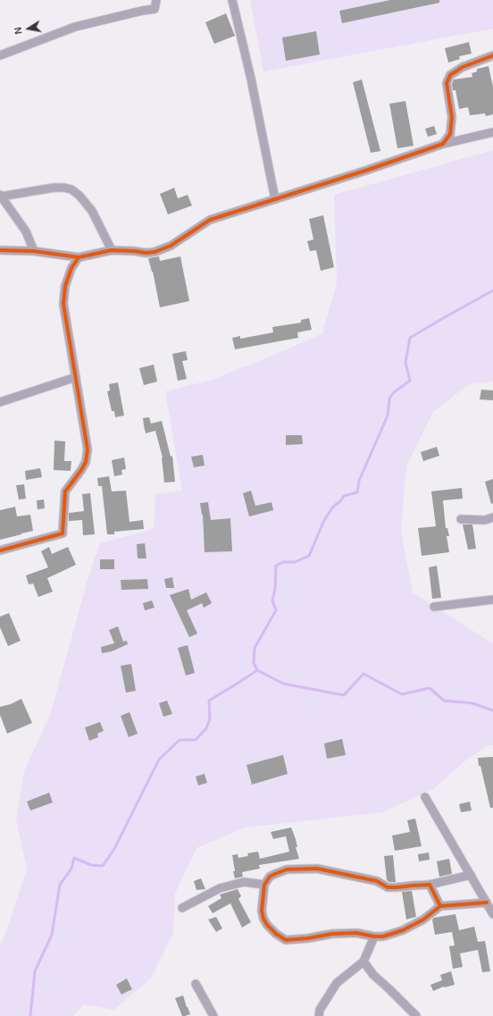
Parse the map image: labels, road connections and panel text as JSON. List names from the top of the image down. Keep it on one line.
{"north":"left"}
